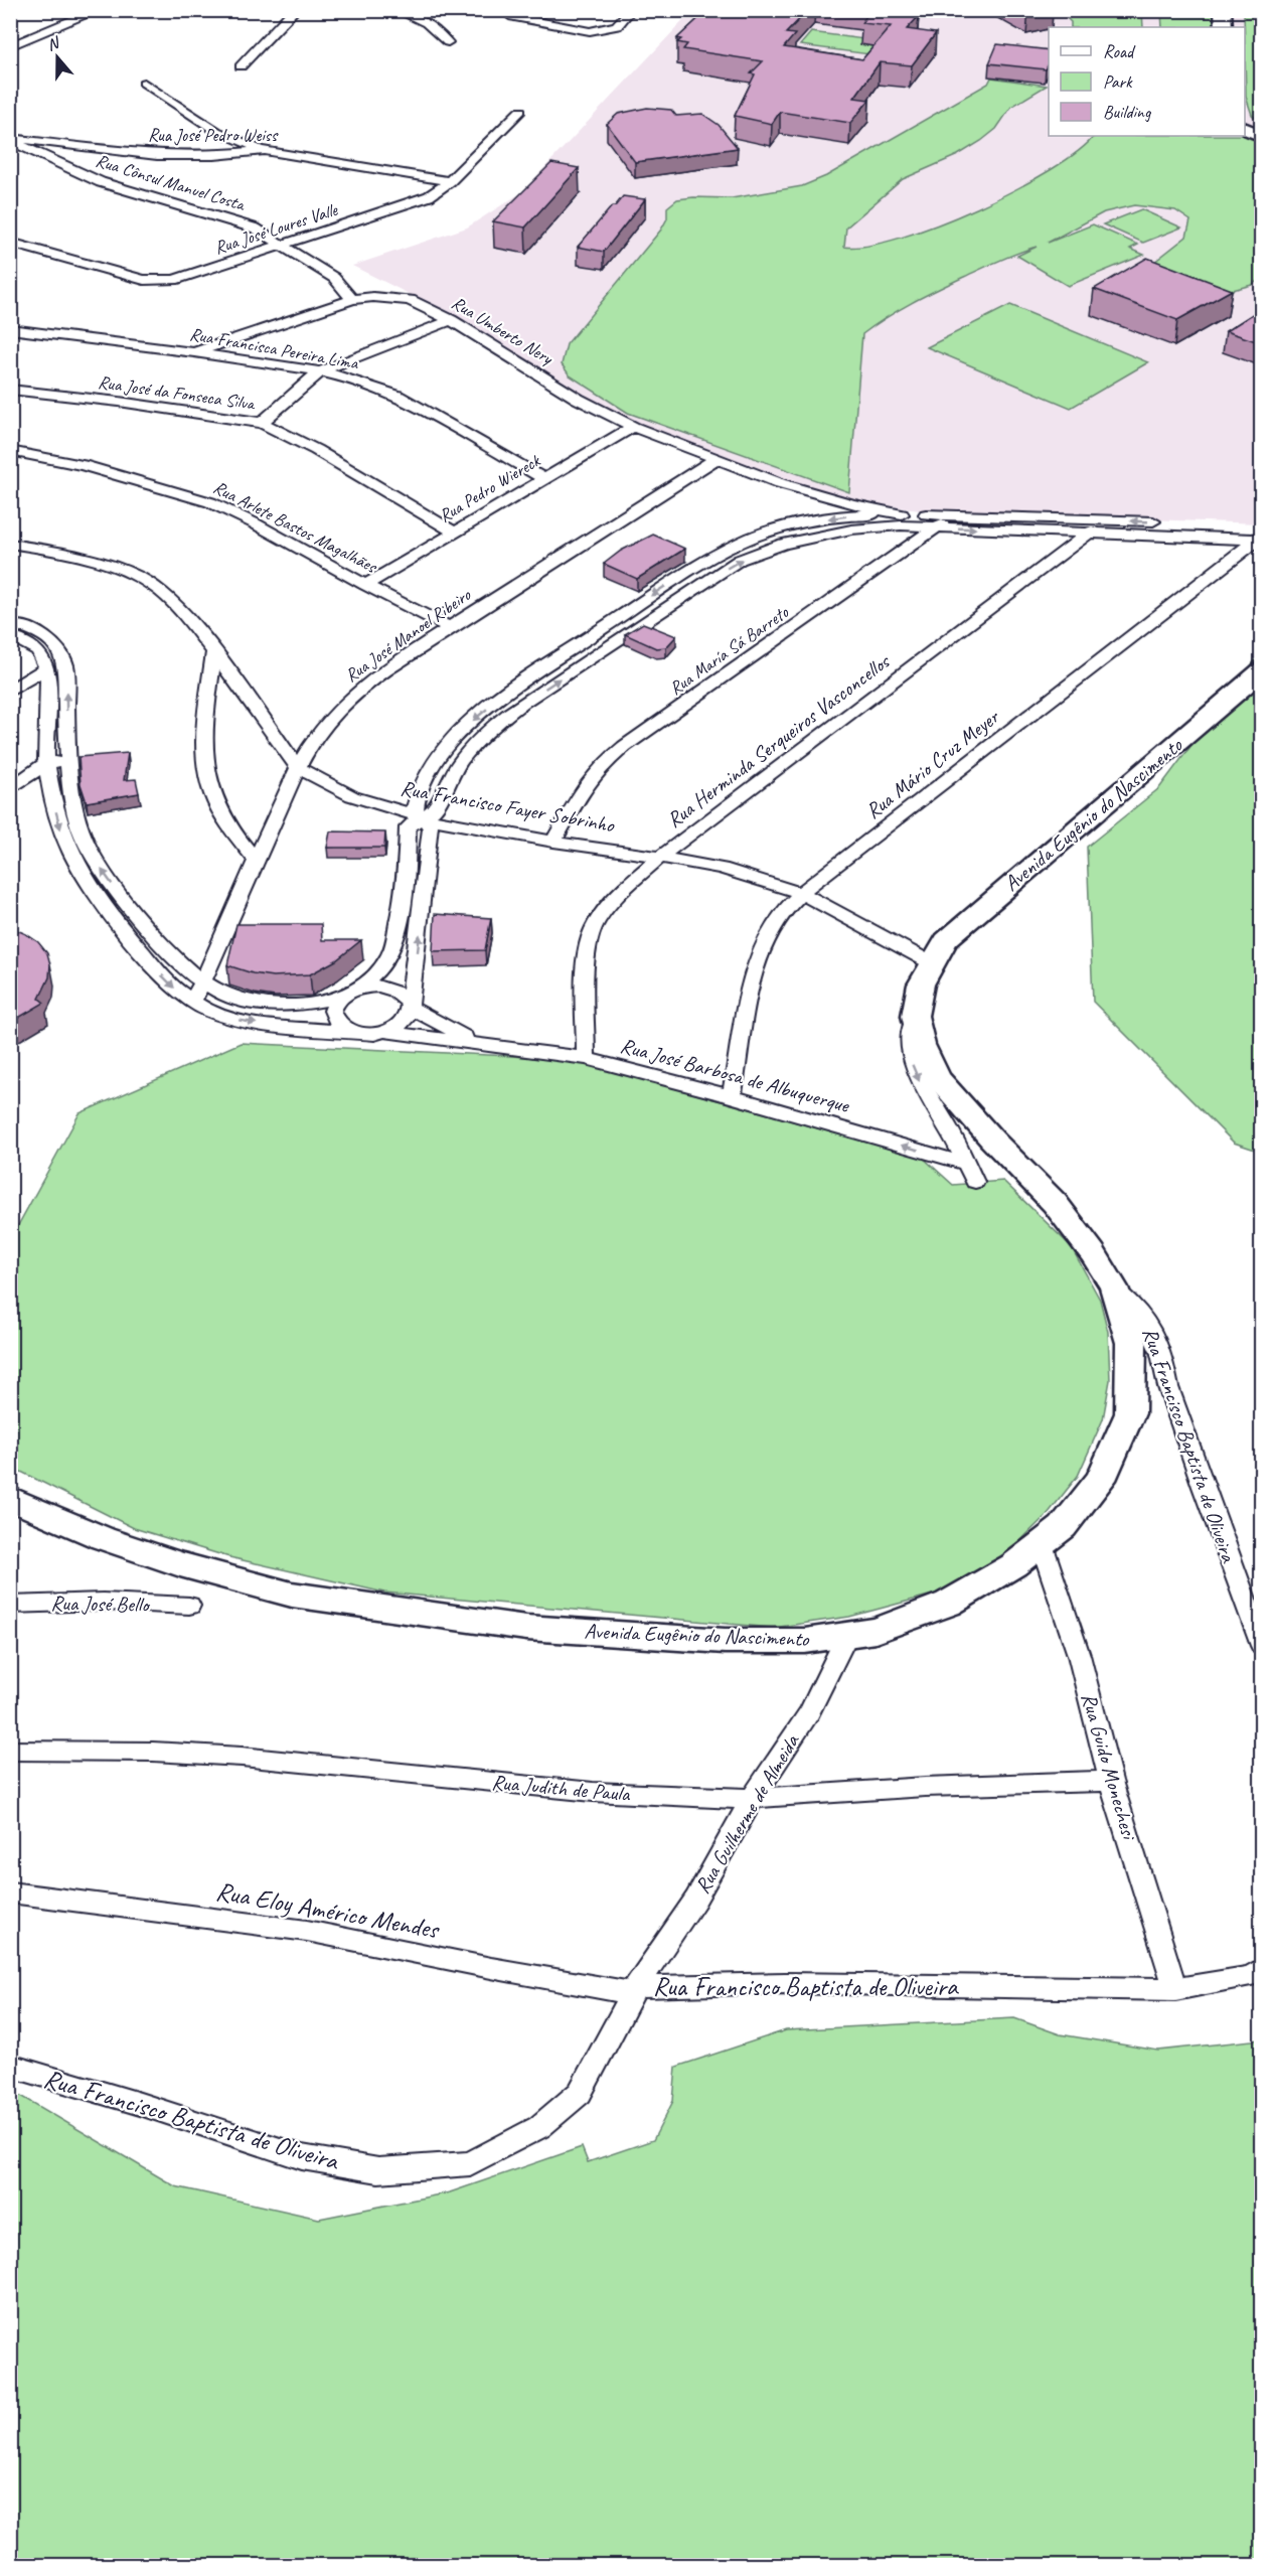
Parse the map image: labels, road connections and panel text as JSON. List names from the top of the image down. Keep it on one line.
{"streets":{"street":["Rua José Pedro Weiss","Rua Cônsul Manuel Costa","Rua José Loures Valle","Rua Umberto Nery","Rua Francisca Pereira Lima","Rua José da Fonseca Silva","Rua Pedro Wiereck","Rua Arlete Bastos Magalhães","Rua José Manoel Ribeiro","Rua María Sá Barreto","Rua Herminda Serqueiros Vasconcellos","Rua Mário Cruz Meyer","Rua Francisco Fayer Sobrinho","Avenida Eugênio do Nascimento","Rua José Barbosa de Albuquerque","Rua Francisco Baptista de Oliveira","Rua José Bello","Rua Guido Monechesi","Rua Judith de Paula","Rua Guilherme de Almeida","Rua Eloy Américo Mendes"]},"crossings":[["Rua José Pedro Weiss","Rua Cônsul Manuel Costa"],["Rua José Pedro Weiss","Rua José Loures Valle"],["Rua Cônsul Manuel Costa","Rua José Loures Valle"],["Rua Cônsul Manuel Costa","Rua Umberto Nery"],["Rua Umberto Nery","Rua Francisca Pereira Lima"],["Rua Umberto Nery","Rua Pedro Wiereck"],["Rua Umberto Nery","Rua José Manoel Ribeiro"],["Rua Francisca Pereira Lima","Rua Pedro Wiereck"],["Rua José da Fonseca Silva","Rua Pedro Wiereck"],["Rua Pedro Wiereck","Rua Arlete Bastos Magalhães"],["Rua Arlete Bastos Magalhães","Rua José Manoel Ribeiro"],["Rua José Manoel Ribeiro","Rua Francisco Fayer Sobrinho"],["Rua María Sá Barreto","Rua Francisco Fayer Sobrinho"],["Rua Herminda Serqueiros Vasconcellos","Rua Francisco Fayer Sobrinho"],["Rua Herminda Serqueiros Vasconcellos","Rua José Barbosa de Albuquerque"],["Rua Mário Cruz Meyer","Rua Francisco Fayer Sobrinho"],["Rua Mário Cruz Meyer","Rua José Barbosa de Albuquerque"],["Rua Francisco Fayer Sobrinho","Avenida Eugênio do Nascimento"],["Avenida Eugênio do Nascimento","Rua Francisco Baptista de Oliveira"],["Avenida Eugênio do Nascimento","Rua Guido Monechesi"],["Avenida Eugênio do Nascimento","Rua Guilherme de Almeida"],["Rua Francisco Baptista de Oliveira","Rua Guido Monechesi"],["Rua Francisco Baptista de Oliveira","Rua Guilherme de Almeida"],["Rua Francisco Baptista de Oliveira","Rua Eloy Américo Mendes"],["Rua Guido Monechesi","Rua Judith de Paula"],["Rua Judith de Paula","Rua Guilherme de Almeida"],["Rua Guilherme de Almeida","Rua Eloy Américo Mendes"]],"one_way":["Rua José Barbosa de Albuquerque"],"legend":["Road","Park","Building"],"north":"top"}
